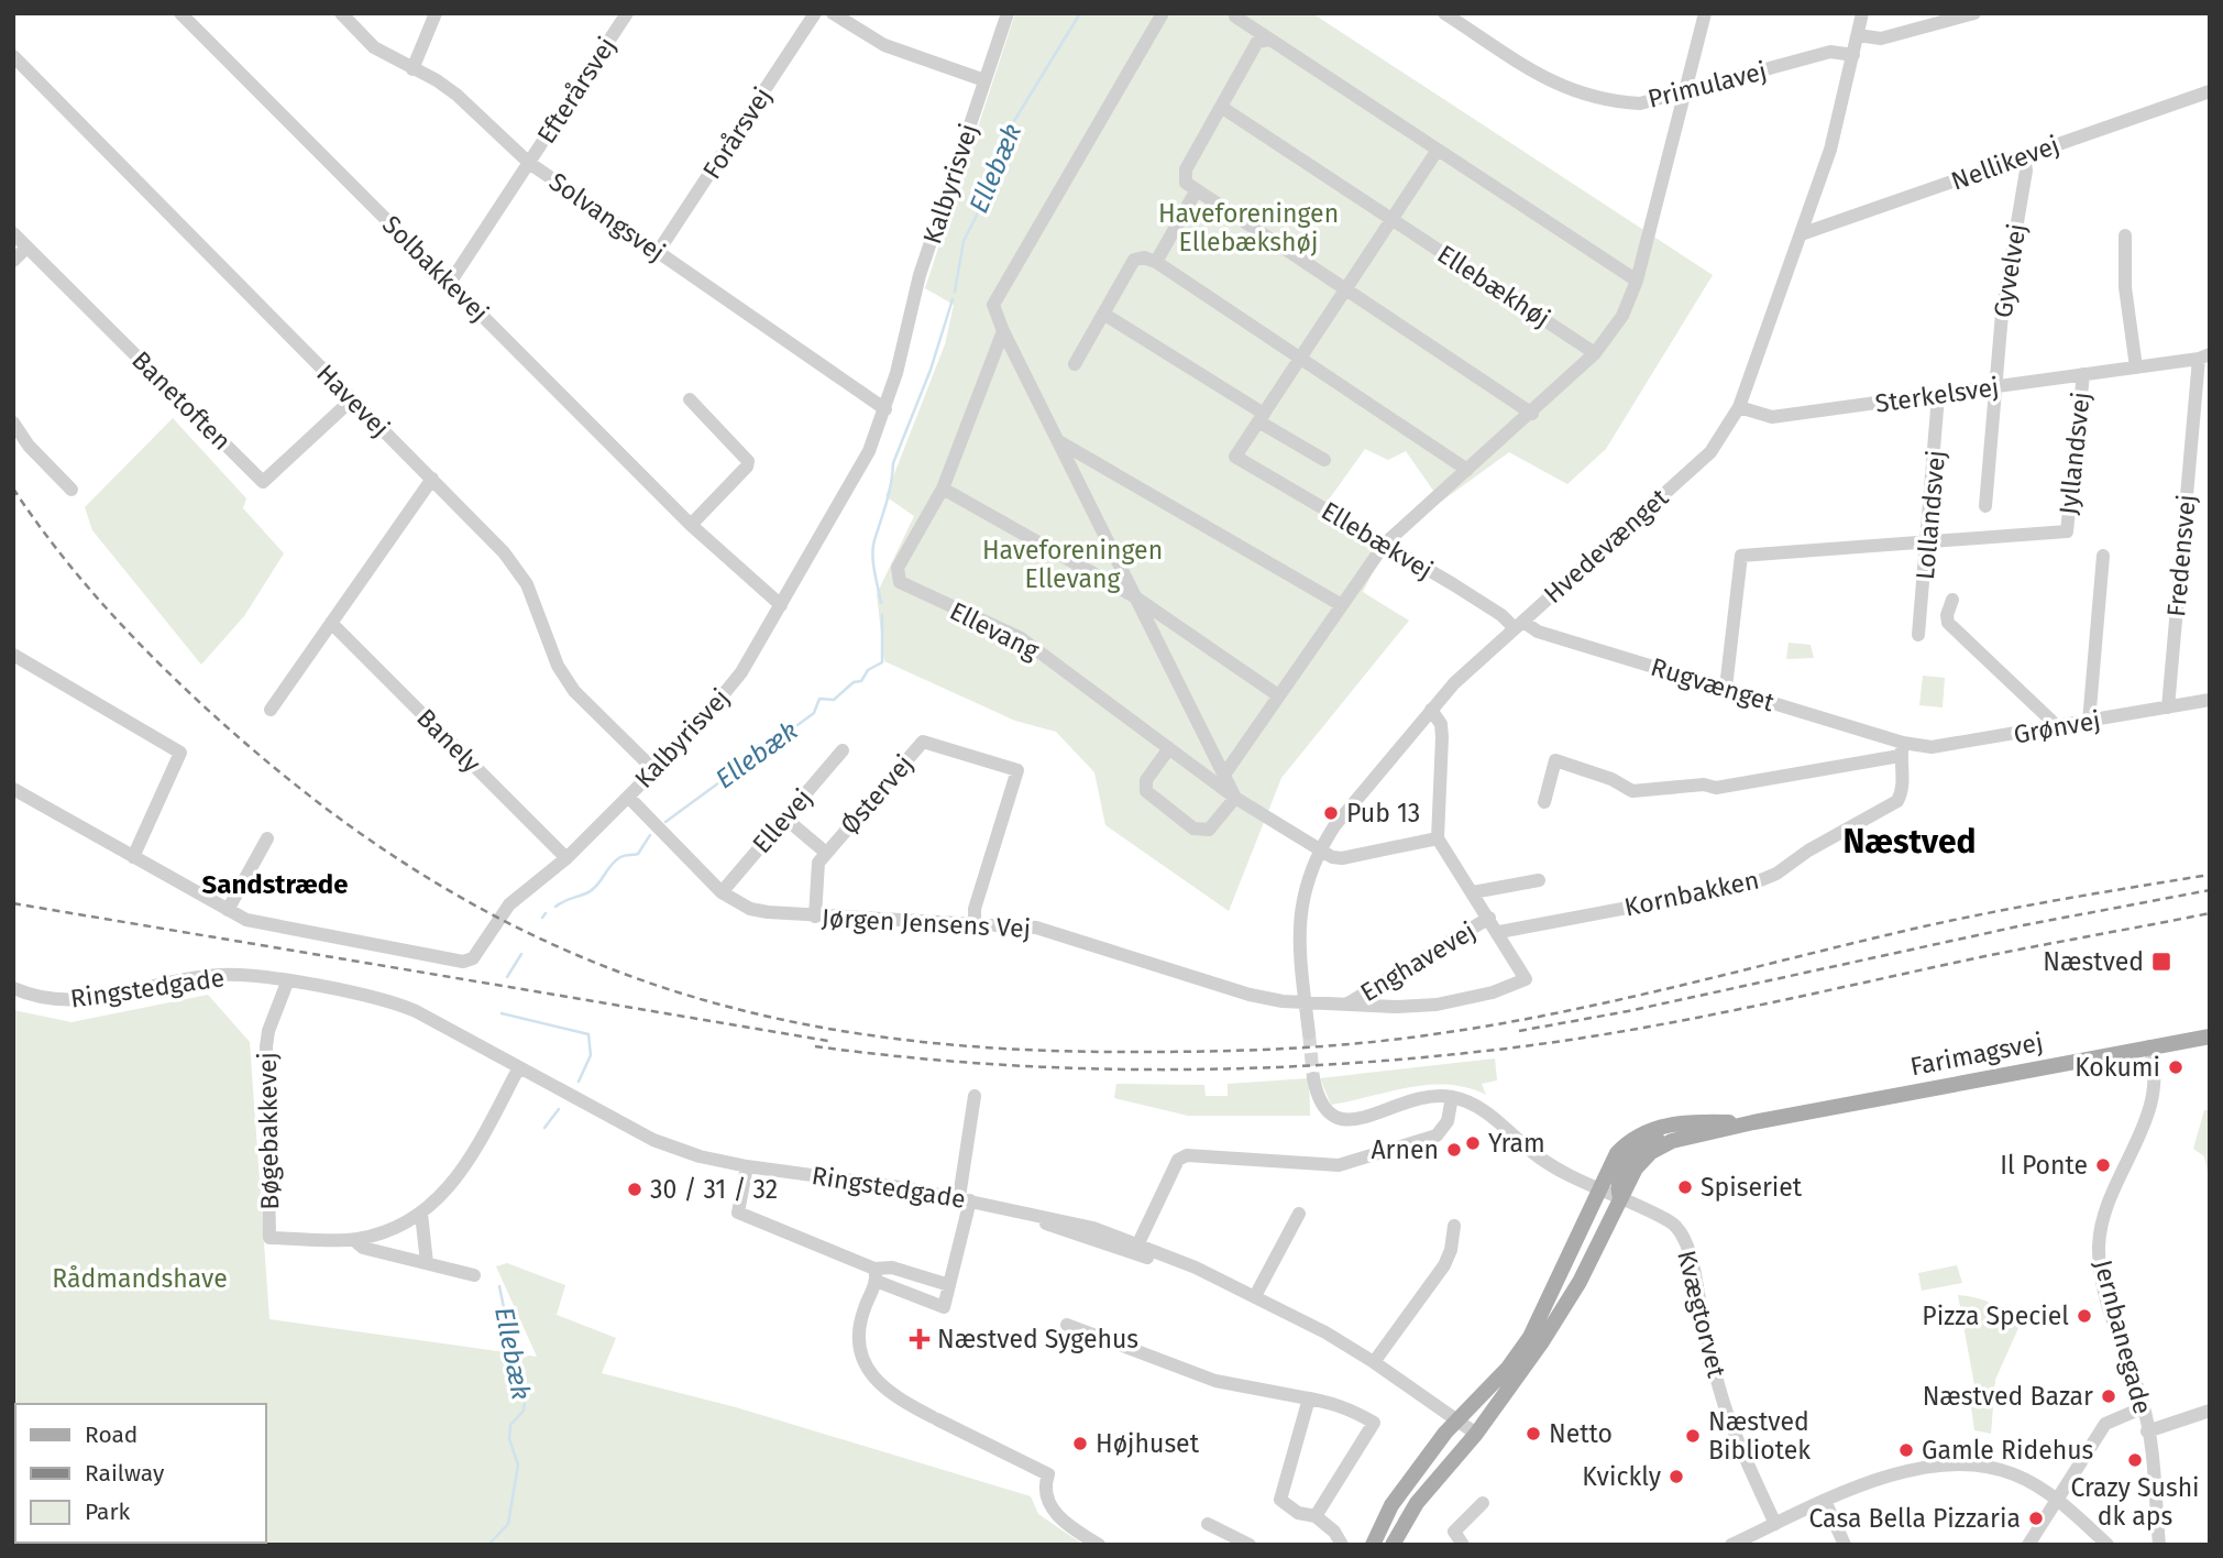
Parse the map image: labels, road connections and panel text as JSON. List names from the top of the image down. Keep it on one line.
{"streets":{"main road":["Farimagsvej"],"street":["Primulavej","Efterårsvej","Forårsvej","Nellikevej","Kalbyrisvej","Solvangsvej","Solbakkevej","Gyvelvej","Ellebækhøj","Sterkelsvej","Banetoften","Havevej","Jyllandsvej","Lollandsvej","Ellebækvej","Hvedevænget","Fredensvej","Ellevang","Rugvænget","Grønvej","Banely","Østervej","Ellevej","Kornbakken","Jørgen Jensens Vej","Enghavevej","Ringstedgade","Bøgebakkevej","Kvægtorvet","Jernbanegade"]},"crossings":[["Primulavej","Hvedevænget"],["Efterårsvej","Solvangsvej"],["Efterårsvej","Solbakkevej"],["Forårsvej","Solvangsvej"],["Nellikevej","Gyvelvej"],["Nellikevej","Hvedevænget"],["Kalbyrisvej","Solvangsvej"],["Kalbyrisvej","Solbakkevej"],["Kalbyrisvej","Havevej"],["Kalbyrisvej","Banely"],["Kalbyrisvej","Jørgen Jensens Vej"],["Gyvelvej","Sterkelsvej"],["Sterkelsvej","Jyllandsvej"],["Sterkelsvej","Lollandsvej"],["Sterkelsvej","Hvedevænget"],["Sterkelsvej","Fredensvej"],["Banetoften","Havevej"],["Jyllandsvej","Lollandsvej"],["Ellebækvej","Hvedevænget"],["Ellebækvej","Rugvænget"],["Hvedevænget","Ellevang"],["Hvedevænget","Rugvænget"],["Hvedevænget","Jørgen Jensens Vej"],["Fredensvej","Grønvej"],["Rugvænget","Grønvej"],["Rugvænget","Kornbakken"],["Grønvej","Kornbakken"],["Østervej","Jørgen Jensens Vej"],["Ellevej","Jørgen Jensens Vej"],["Kornbakken","Jørgen Jensens Vej"],["Jørgen Jensens Vej","Enghavevej"],["Ringstedgade","Farimagsvej"],["Ringstedgade","Bøgebakkevej"],["Farimagsvej","Kvægtorvet"],["Farimagsvej","Jernbanegade"]],"districts":["Næstved","Sandstræde"],"water":["Ellebæk"],"parks":["Haveforeningen Ellebækshøj","Haveforeningen Ellevang","Rådmandshave"],"places":{"other":["Pub 13","Kokumi","Yram","Arnen","Il Ponte","Spiseriet","30 / 31 / 32","Pizza Speciel","Næstved Bazar","Netto","Næstved Bibliotek","Højhuset","Gamle Ridehus","Crazy Sushi dk aps","Kvickly","Casa Bella Pizzaria"],"transit":["Næstved"],"health":["Næstved Sygehus"]},"legend":["Road","Railway","Park"]}
